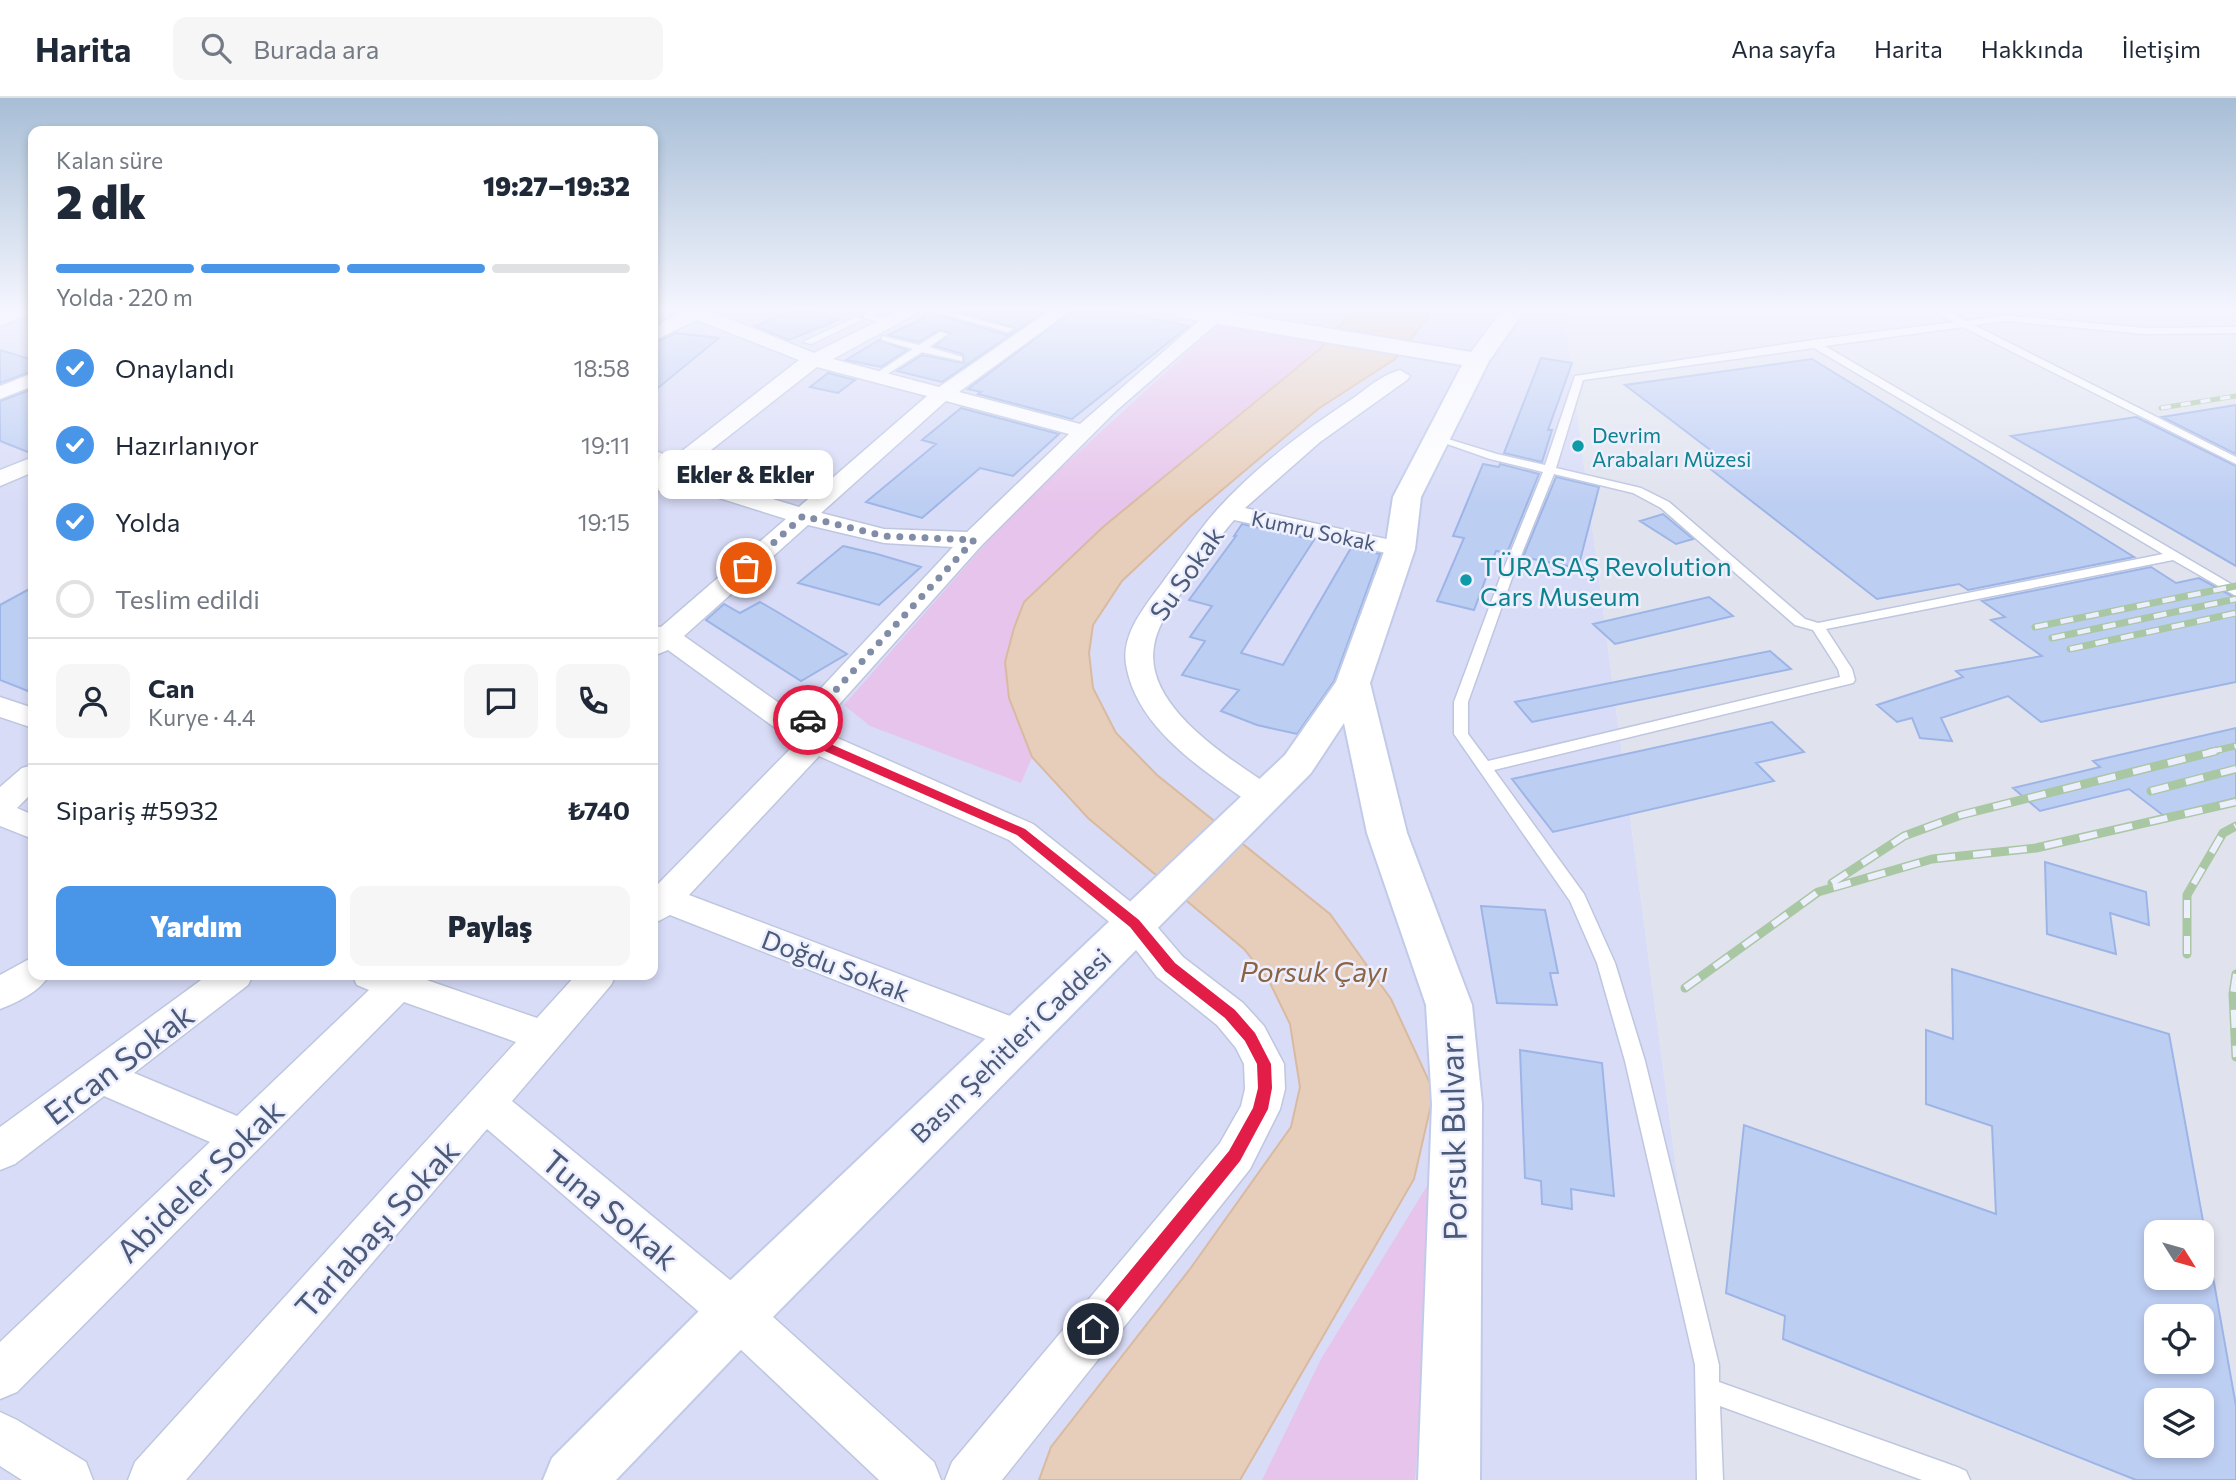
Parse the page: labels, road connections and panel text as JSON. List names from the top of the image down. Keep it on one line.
{"streets":{"main road":["Basın Şehitleri Caddesi","Porsuk Bulvarı"],"street":["Kumru Sokak","Su Sokak","Doğdu Sokak","Ercan Sokak","Abideler Sokak","Tuna Sokak","Tarlabaşı Sokak"]},"crossings":[["Kumru Sokak","Su Sokak"],["Kumru Sokak","Basın Şehitleri Caddesi"],["Su Sokak","Basın Şehitleri Caddesi"],["Doğdu Sokak","Basın Şehitleri Caddesi"],["Basın Şehitleri Caddesi","Porsuk Bulvarı"],["Basın Şehitleri Caddesi","Tuna Sokak"],["Tuna Sokak","Tarlabaşı Sokak"]],"water":["Porsuk Çayı"],"places":["Devrim Arabaları Müzesi","Ekler & Ekler","TÜRASAŞ Revolution Cars Museum"],"north":"bottom right","page":{"header":"Harita","search":"Burada ara","nav":["Ana sayfa","Harita","Hakkında","İletişim"],"heading":["2 dk","Kalan süre","19:27–19:32"],"panel":["Can","Kurye · 4.4","Sipariş #5932","₺740"],"bar":"Yolda · 220 m","list":[["Onaylandı","18:58"],["Hazırlanıyor","19:11"],["Yolda","19:15"],"Teslim edildi"],"bubble":"Ekler & Ekler","buttons":["Yardım","Paylaş"]}}
